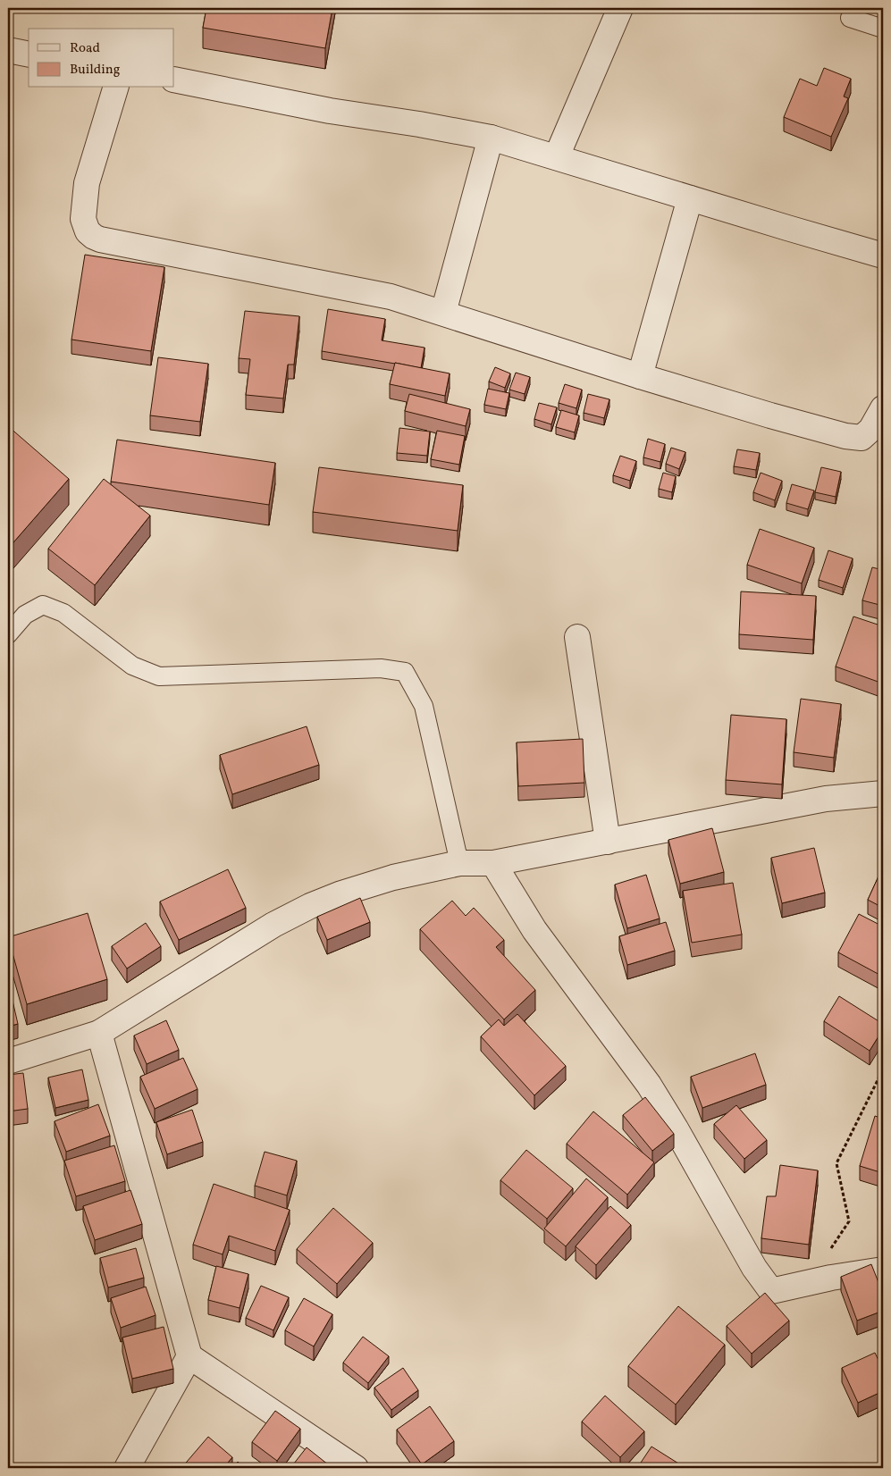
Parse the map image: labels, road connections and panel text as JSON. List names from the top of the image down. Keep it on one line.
{"legend":["Road","Building"]}
